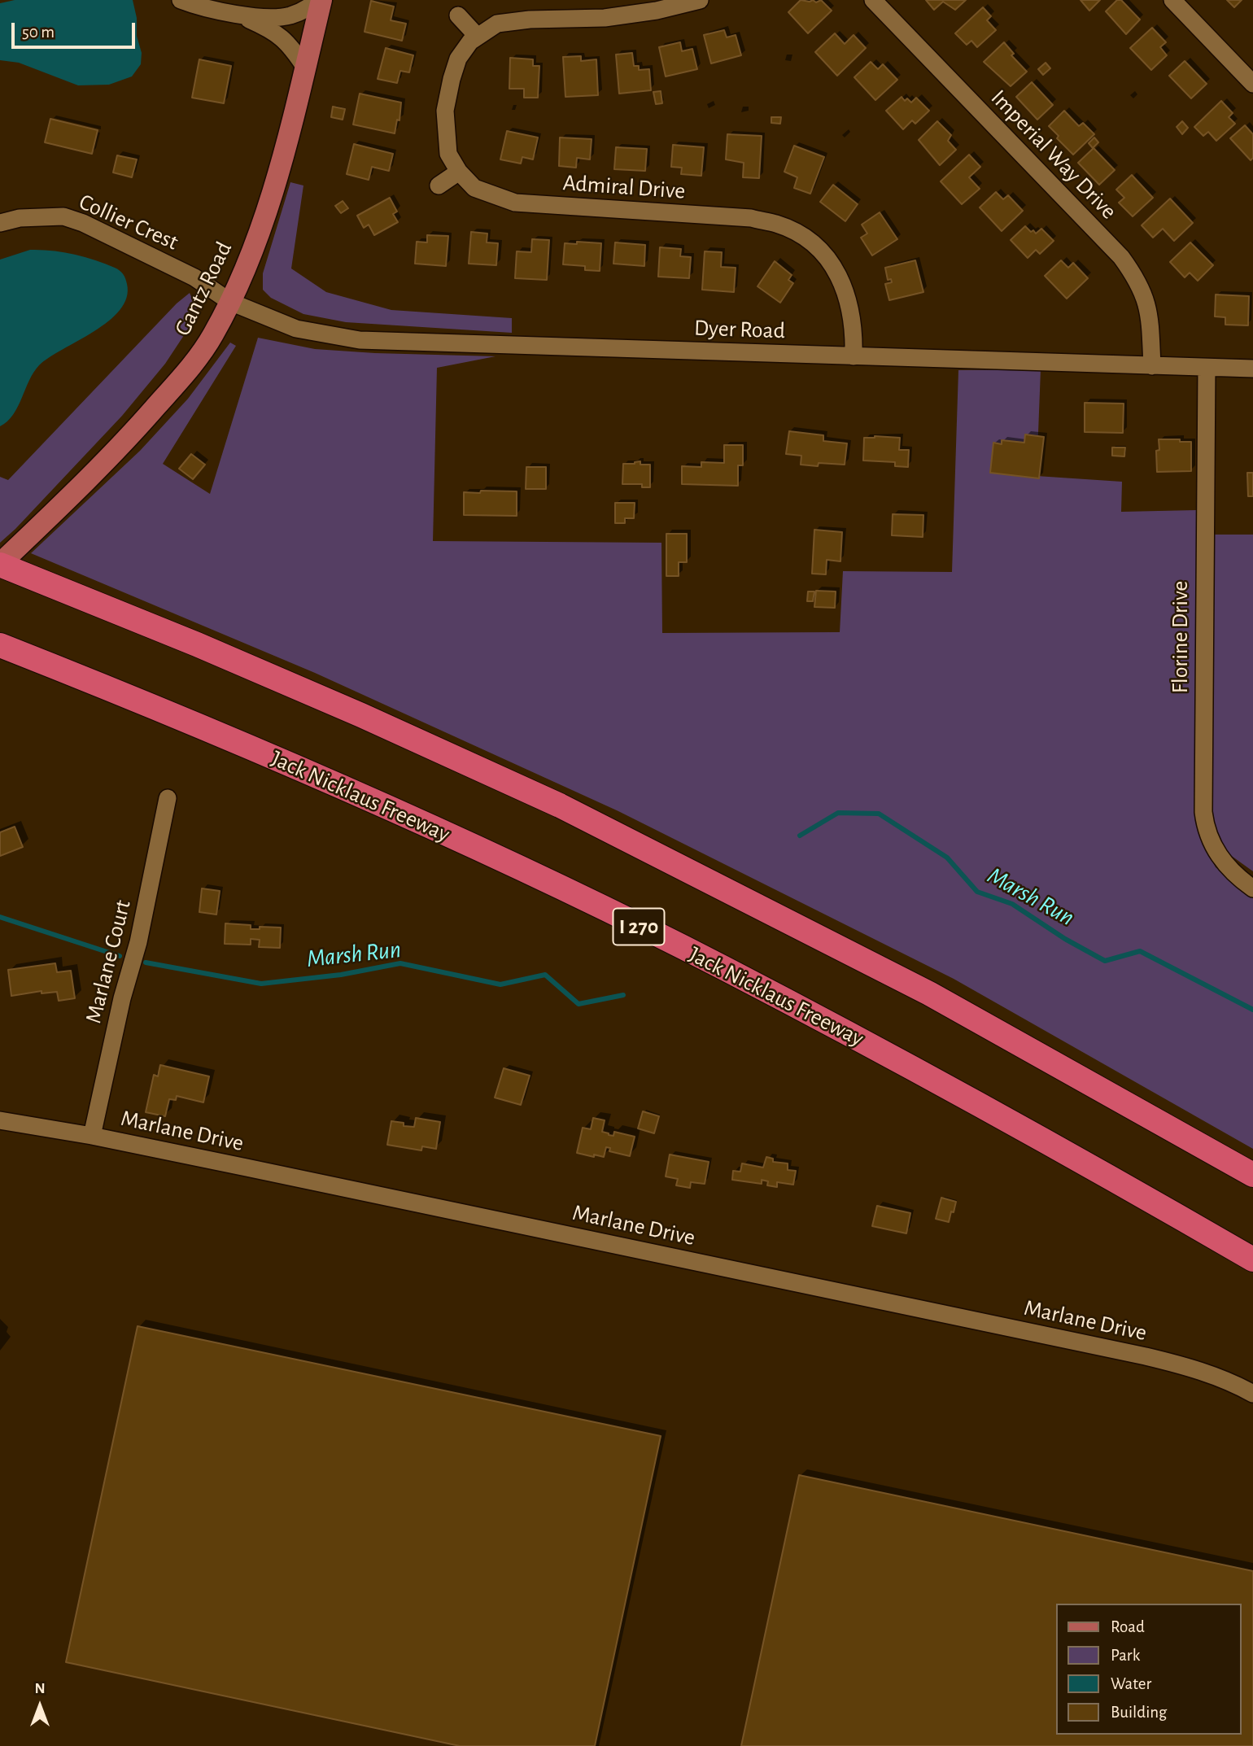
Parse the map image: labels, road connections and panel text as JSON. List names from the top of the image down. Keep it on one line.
{"streets":{"highway":["Jack Nicklaus Freeway","I 270"],"main road":["Gantz Road"],"street":["Imperial Way Drive","Admiral Drive","Collier Crest","Dyer Road","Florine Drive","Marlane Court","Marlane Drive"]},"crossings":[["Imperial Way Drive","Dyer Road"],["Admiral Drive","Dyer Road"],["Collier Crest","Gantz Road"],["Collier Crest","Dyer Road"],["Gantz Road","Dyer Road"],["Dyer Road","Florine Drive"],["Marlane Court","Marlane Drive"]],"water":["Marsh Run"],"legend":["Road","Park","Water","Building"],"scale_bar":"50 m","north":"top"}
